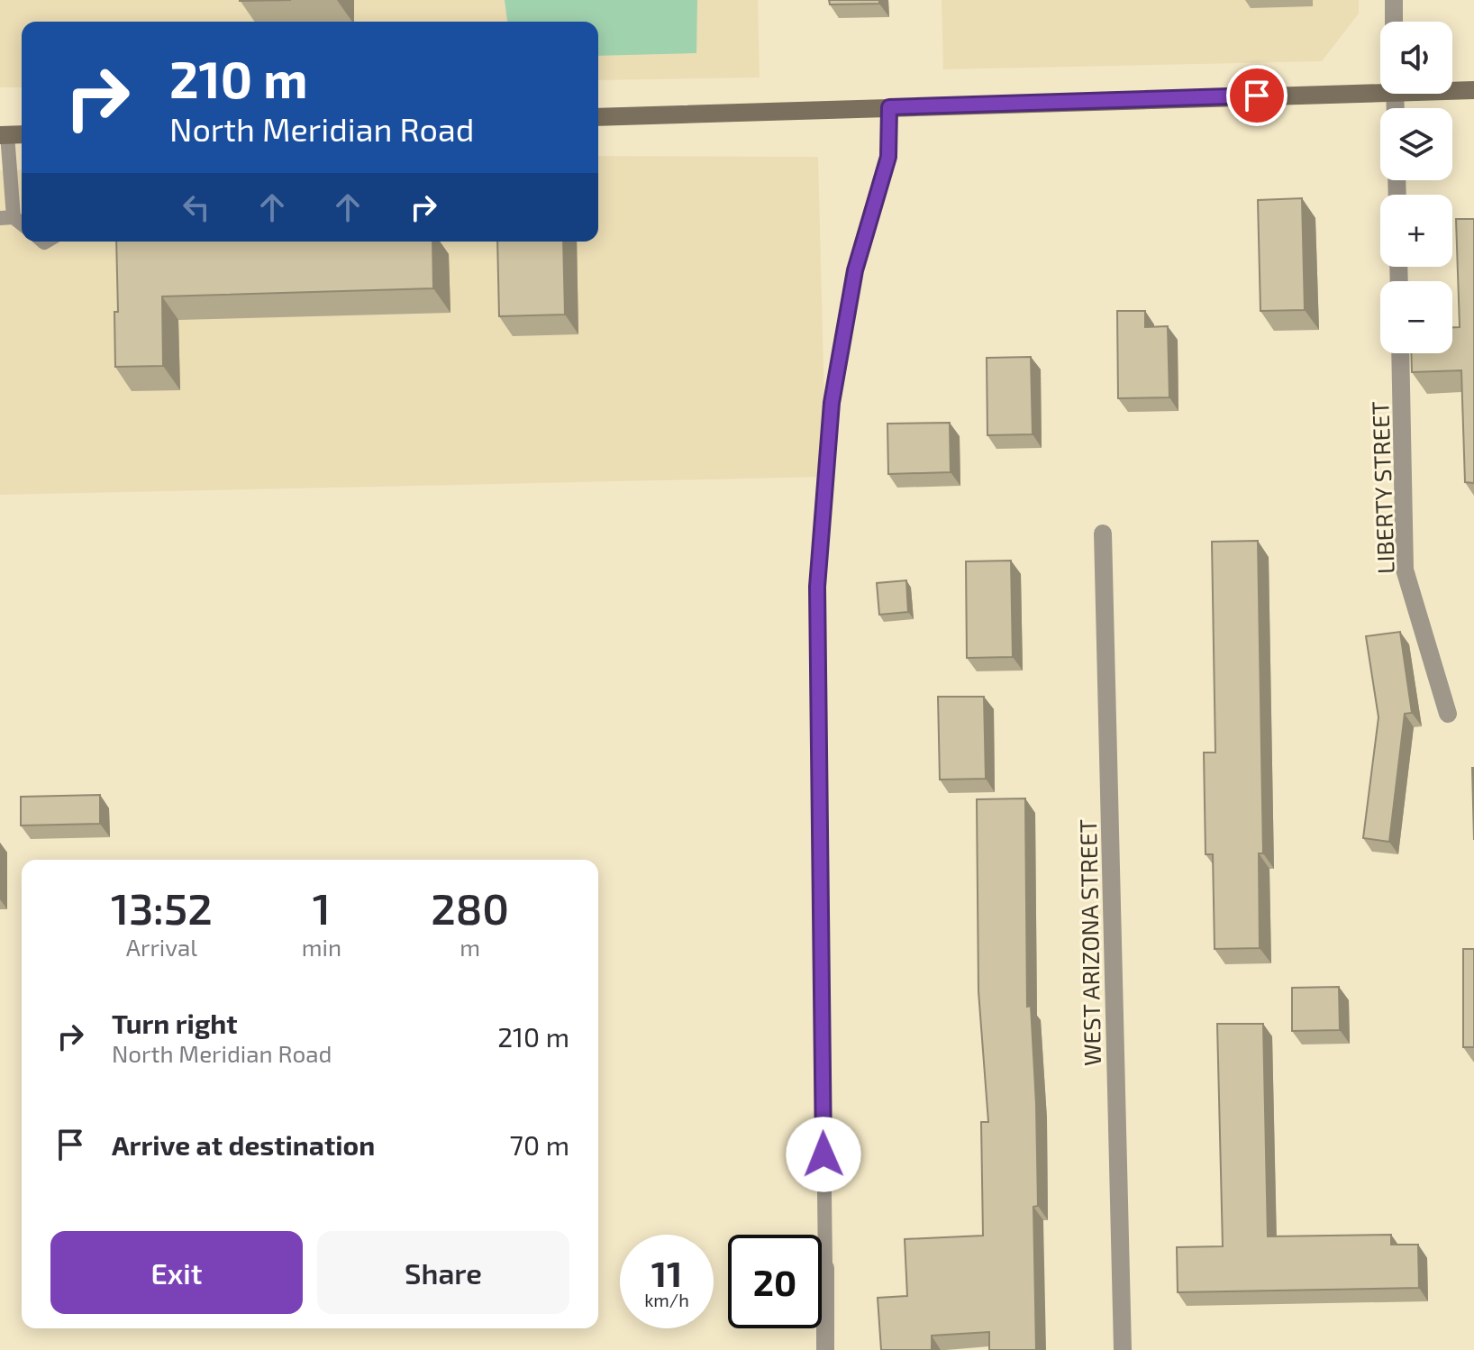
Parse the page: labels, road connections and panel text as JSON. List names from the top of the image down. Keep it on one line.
{"streets":{"street":["LIBERTY STREET","WEST ARIZONA STREET"]},"page":{"map_buttons":["+","−"],"turn":["210 m","North Meridian Road"],"eta":["13:52","Arrival","1","min","280","m"],"list":[{"name":"Turn right","note":"North Meridian Road","value":"210 m"},{"name":"Arrive at destination","value":"70 m"}],"buttons":["Exit","Share"],"speed":"11 km/h","limit":"20"}}
